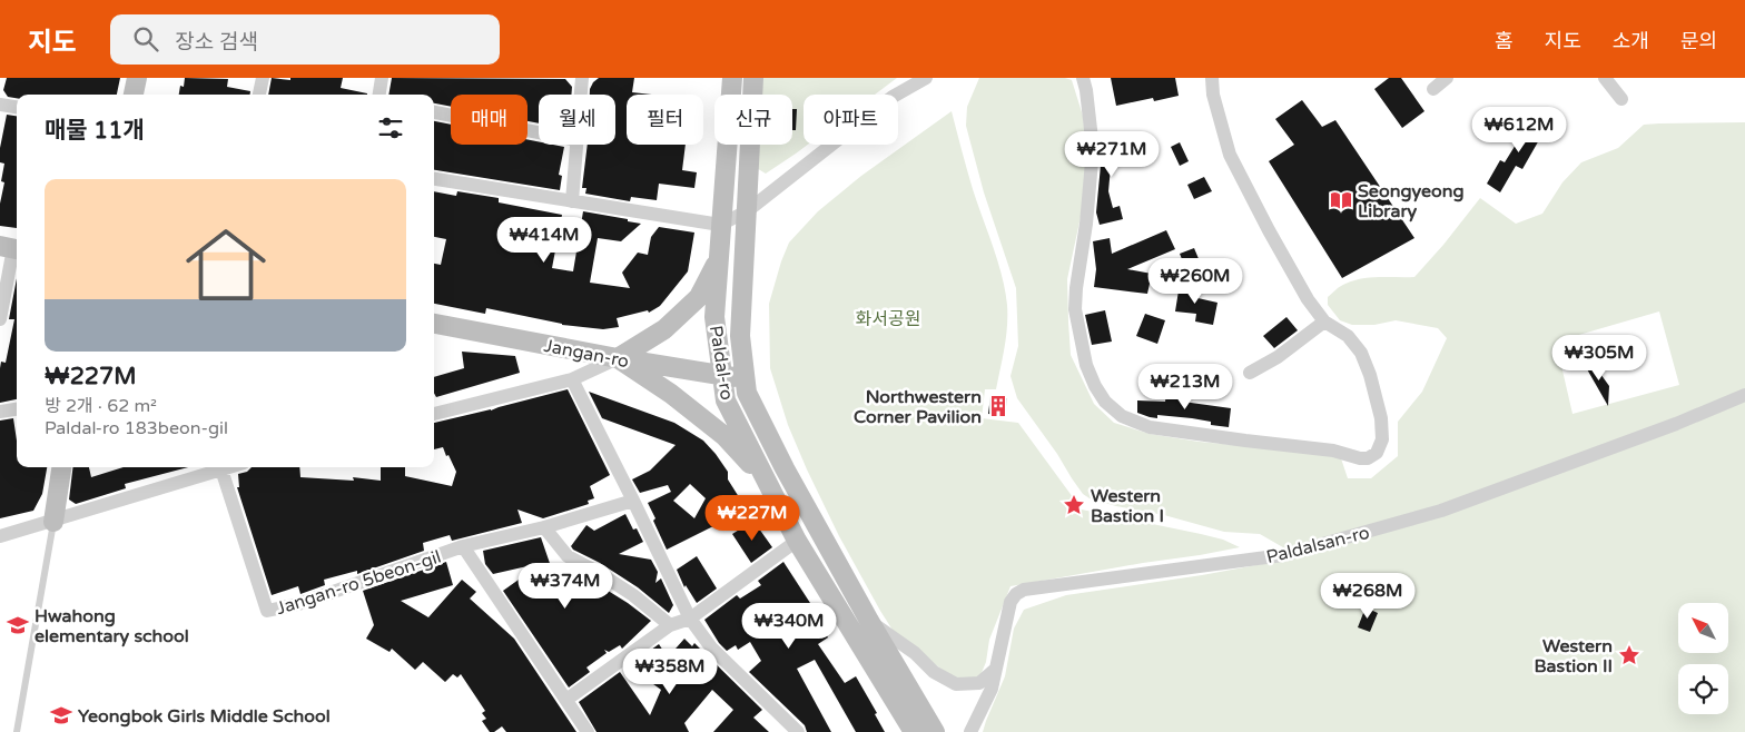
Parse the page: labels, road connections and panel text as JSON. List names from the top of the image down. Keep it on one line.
{"streets":{"main road":["Jangan-ro","Paldal-ro"],"street":["Paldalsan-ro","Jangan-ro 5beon-gil"]},"crossings":[["Jangan-ro","Paldal-ro"]],"parks":["화서공원"],"places":{"library":["Seongyeong Library"],"building":["Northwestern Corner Pavilion"],"place":["Western Bastion I","Western Bastion II"],"school or university":["Hwahong elementary school","Yeongbok Girls Middle School"]},"north":"top left","page":{"header":"지도","search":"장소 검색","nav":["홈","지도","소개","문의"],"chip":["매매","월세","필터","신규","아파트"],"heading":"매물 11개","price":["₩612M","₩271M","₩414M","₩260M","₩305M","₩213M","₩227M","₩374M","₩268M","₩340M","₩358M"],"list":[{"name":"₩227M","note":"방 2개 · 62 m² · Paldal-ro 183beon-gil"}]}}
